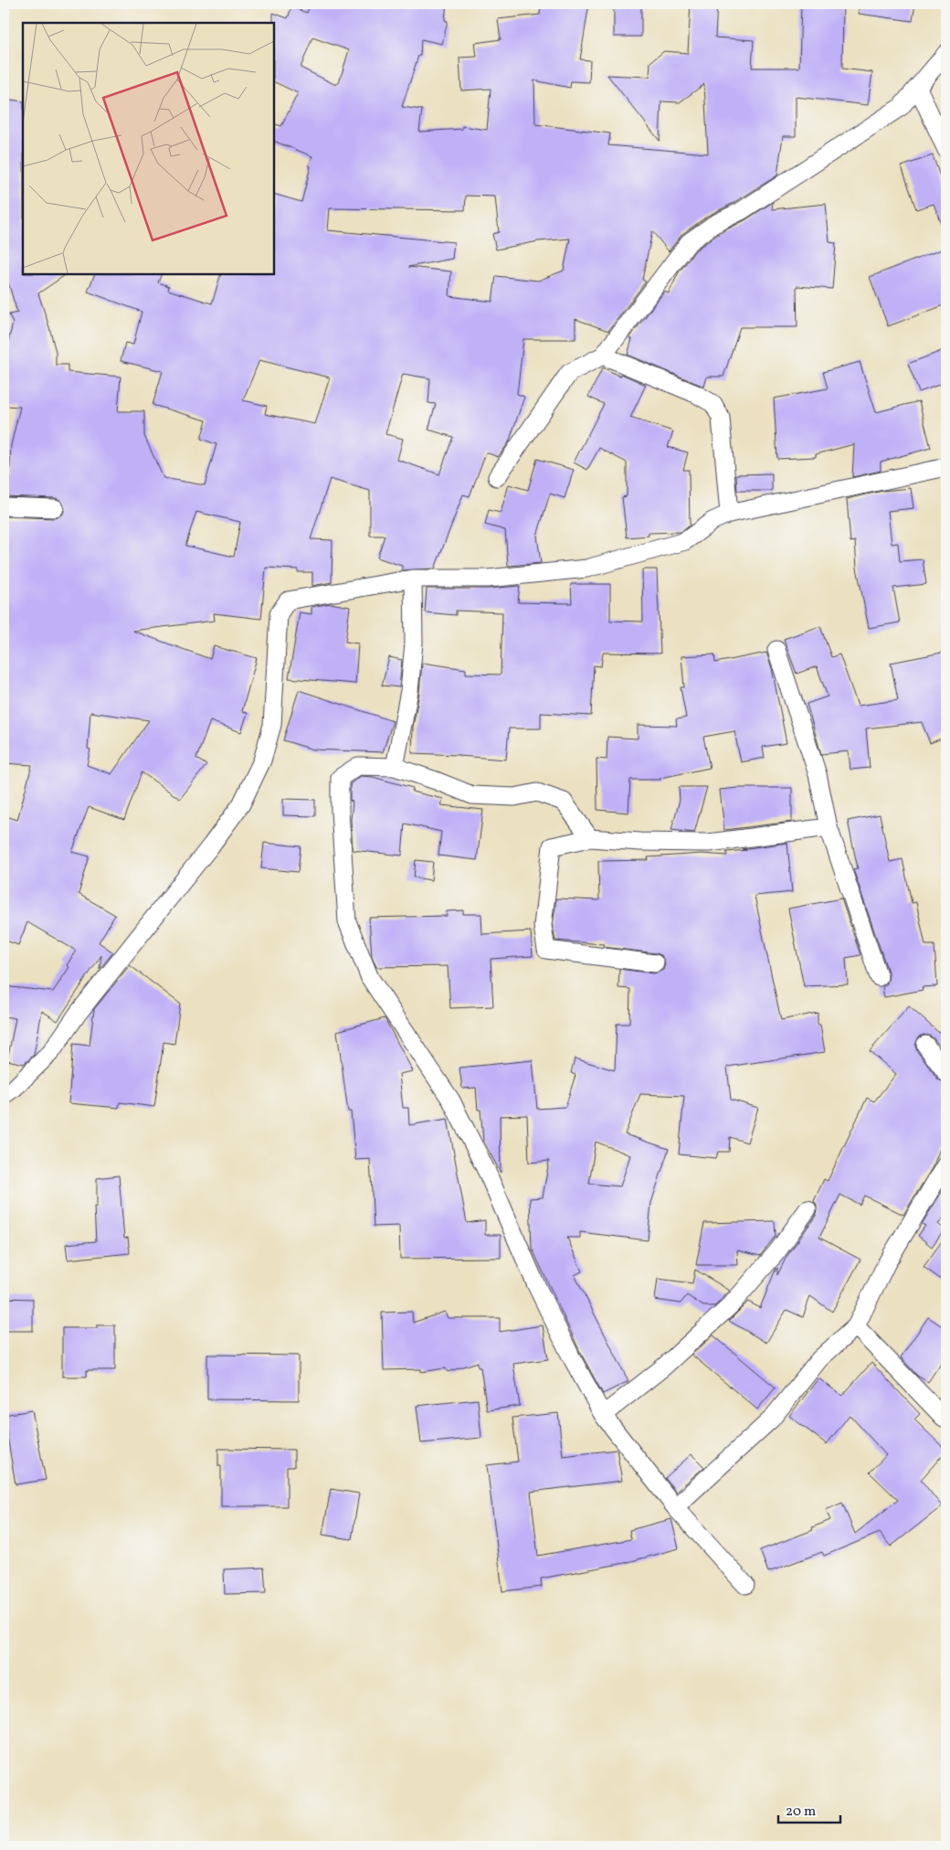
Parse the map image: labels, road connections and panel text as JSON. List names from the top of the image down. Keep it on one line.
{"scale_bar":"20 m"}
